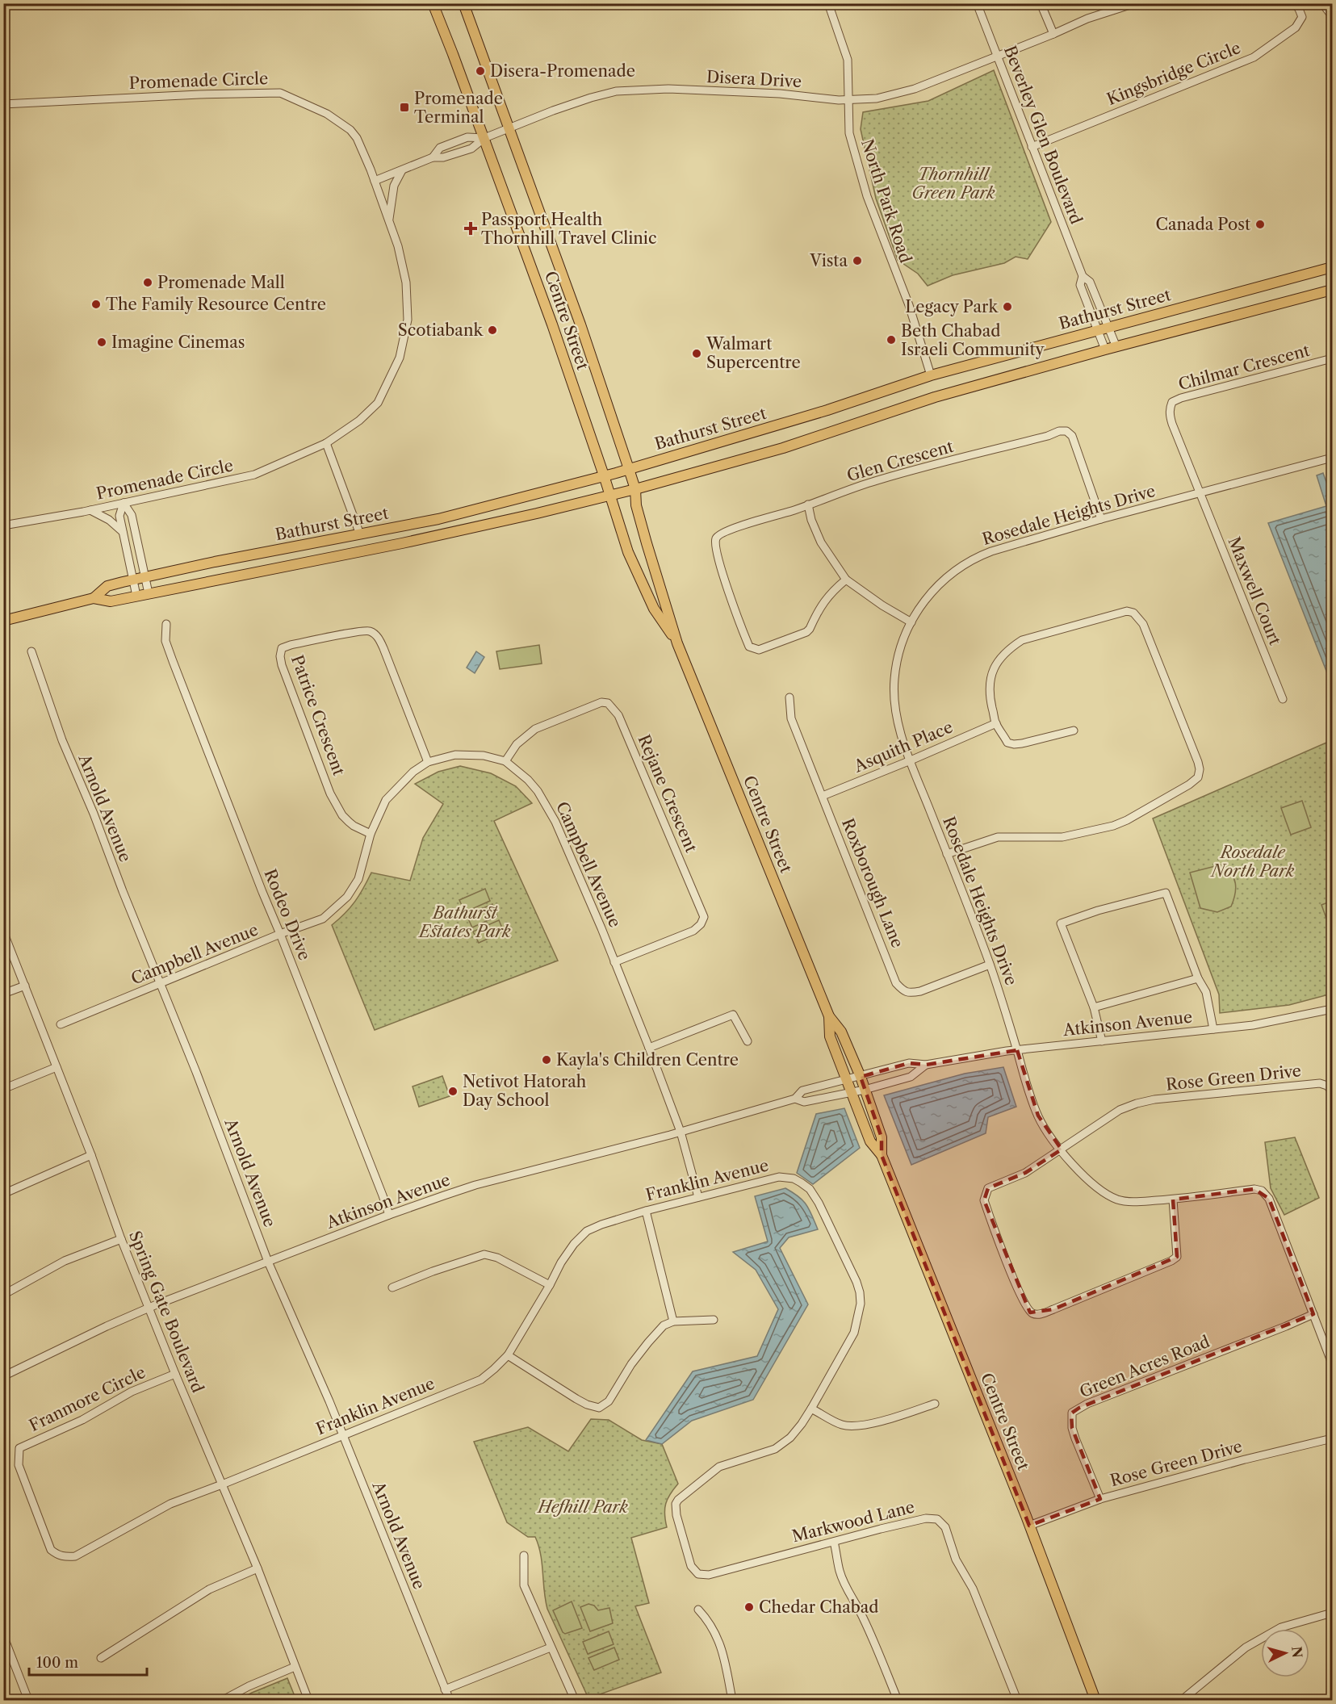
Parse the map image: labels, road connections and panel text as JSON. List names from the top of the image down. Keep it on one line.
{"streets":{"main road":["Bathurst Street","Centre Street"],"street":["Kingsbridge Circle","Disera Drive","Promenade Circle","Beverley Glen Boulevard","North Park Road","Chilmar Crescent","Glen Crescent","Rosedale Heights Drive","Maxwell Court","Patrice Crescent","Asquith Place","Rejane Crescent","Arnold Avenue","Campbell Avenue","Roxborough Lane","Rodeo Drive","Atkinson Avenue","Rose Green Drive","Franklin Avenue","Spring Gate Boulevard","Green Acres Road","Franmore Circle","Markwood Lane"]},"crossings":[["Kingsbridge Circle","Beverley Glen Boulevard"],["Disera Drive","Beverley Glen Boulevard"],["Disera Drive","North Park Road"],["Disera Drive","Centre Street"],["Beverley Glen Boulevard","Bathurst Street"],["North Park Road","Bathurst Street"],["Bathurst Street","Centre Street"],["Centre Street","Atkinson Avenue"],["Centre Street","Rose Green Drive"],["Chilmar Crescent","Rosedale Heights Drive"],["Chilmar Crescent","Maxwell Court"],["Glen Crescent","Rosedale Heights Drive"],["Rosedale Heights Drive","Maxwell Court"],["Rosedale Heights Drive","Asquith Place"],["Rosedale Heights Drive","Roxborough Lane"],["Rosedale Heights Drive","Atkinson Avenue"],["Rosedale Heights Drive","Rose Green Drive"],["Rosedale Heights Drive","Green Acres Road"],["Patrice Crescent","Campbell Avenue"],["Asquith Place","Roxborough Lane"],["Rejane Crescent","Campbell Avenue"],["Arnold Avenue","Campbell Avenue"],["Arnold Avenue","Atkinson Avenue"],["Arnold Avenue","Franklin Avenue"],["Campbell Avenue","Rodeo Drive"],["Campbell Avenue","Atkinson Avenue"],["Campbell Avenue","Franklin Avenue"],["Rodeo Drive","Atkinson Avenue"],["Atkinson Avenue","Spring Gate Boulevard"],["Rose Green Drive","Green Acres Road"],["Franklin Avenue","Spring Gate Boulevard"],["Franklin Avenue","Franmore Circle"],["Franklin Avenue","Markwood Lane"],["Spring Gate Boulevard","Franmore Circle"]],"parks":["Thornhill Green Park","Rosedale North Park","Bathurst Estates Park","Hefhill Park"],"places":{"other":["Disera-Promenade","Canada Post","Vista","Promenade Mall","The Family Resource Centre","Legacy Park","Scotiabank","Beth Chabad Israeli Community","Imagine Cinemas","Walmart Supercentre","Kayla's Children Centre","Netivot Hatorah Day School","Chedar Chabad"],"transit":["Promenade Terminal"],"health":["Passport Health Thornhill Travel Clinic"]},"scale_bar":"100 m","north":"right"}
